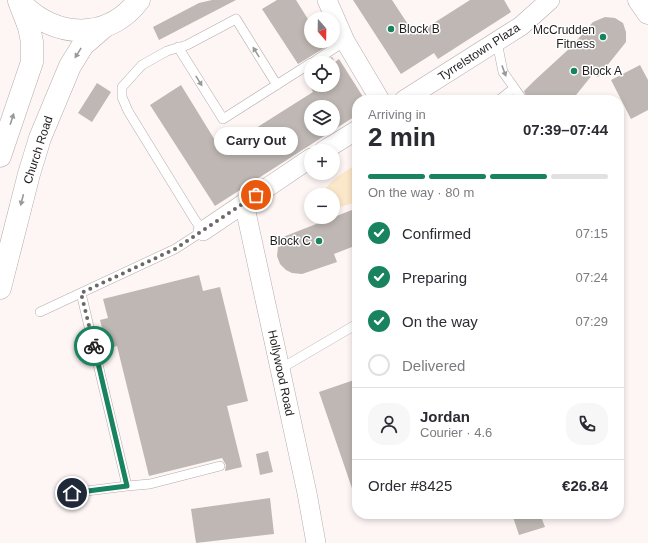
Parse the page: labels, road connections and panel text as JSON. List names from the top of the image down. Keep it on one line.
{"streets":{"main road":["Church Road"],"street":["Tyrrelstown Plaza","Hollywood Road"]},"places":["Block B","McCrudden Fitness","Block A","Carry Out","Block C"],"north":"bottom","page":{"map_buttons":["+","−"],"heading":["2 min","Arriving in","07:39–07:44"],"panel":["Jordan","Courier · 4.6","Order #8425","€26.84"],"bubble":"Carry Out","bar":"On the way · 80 m","list":[["Confirmed","07:15"],["Preparing","07:24"],["On the way","07:29"],"Delivered"]}}
